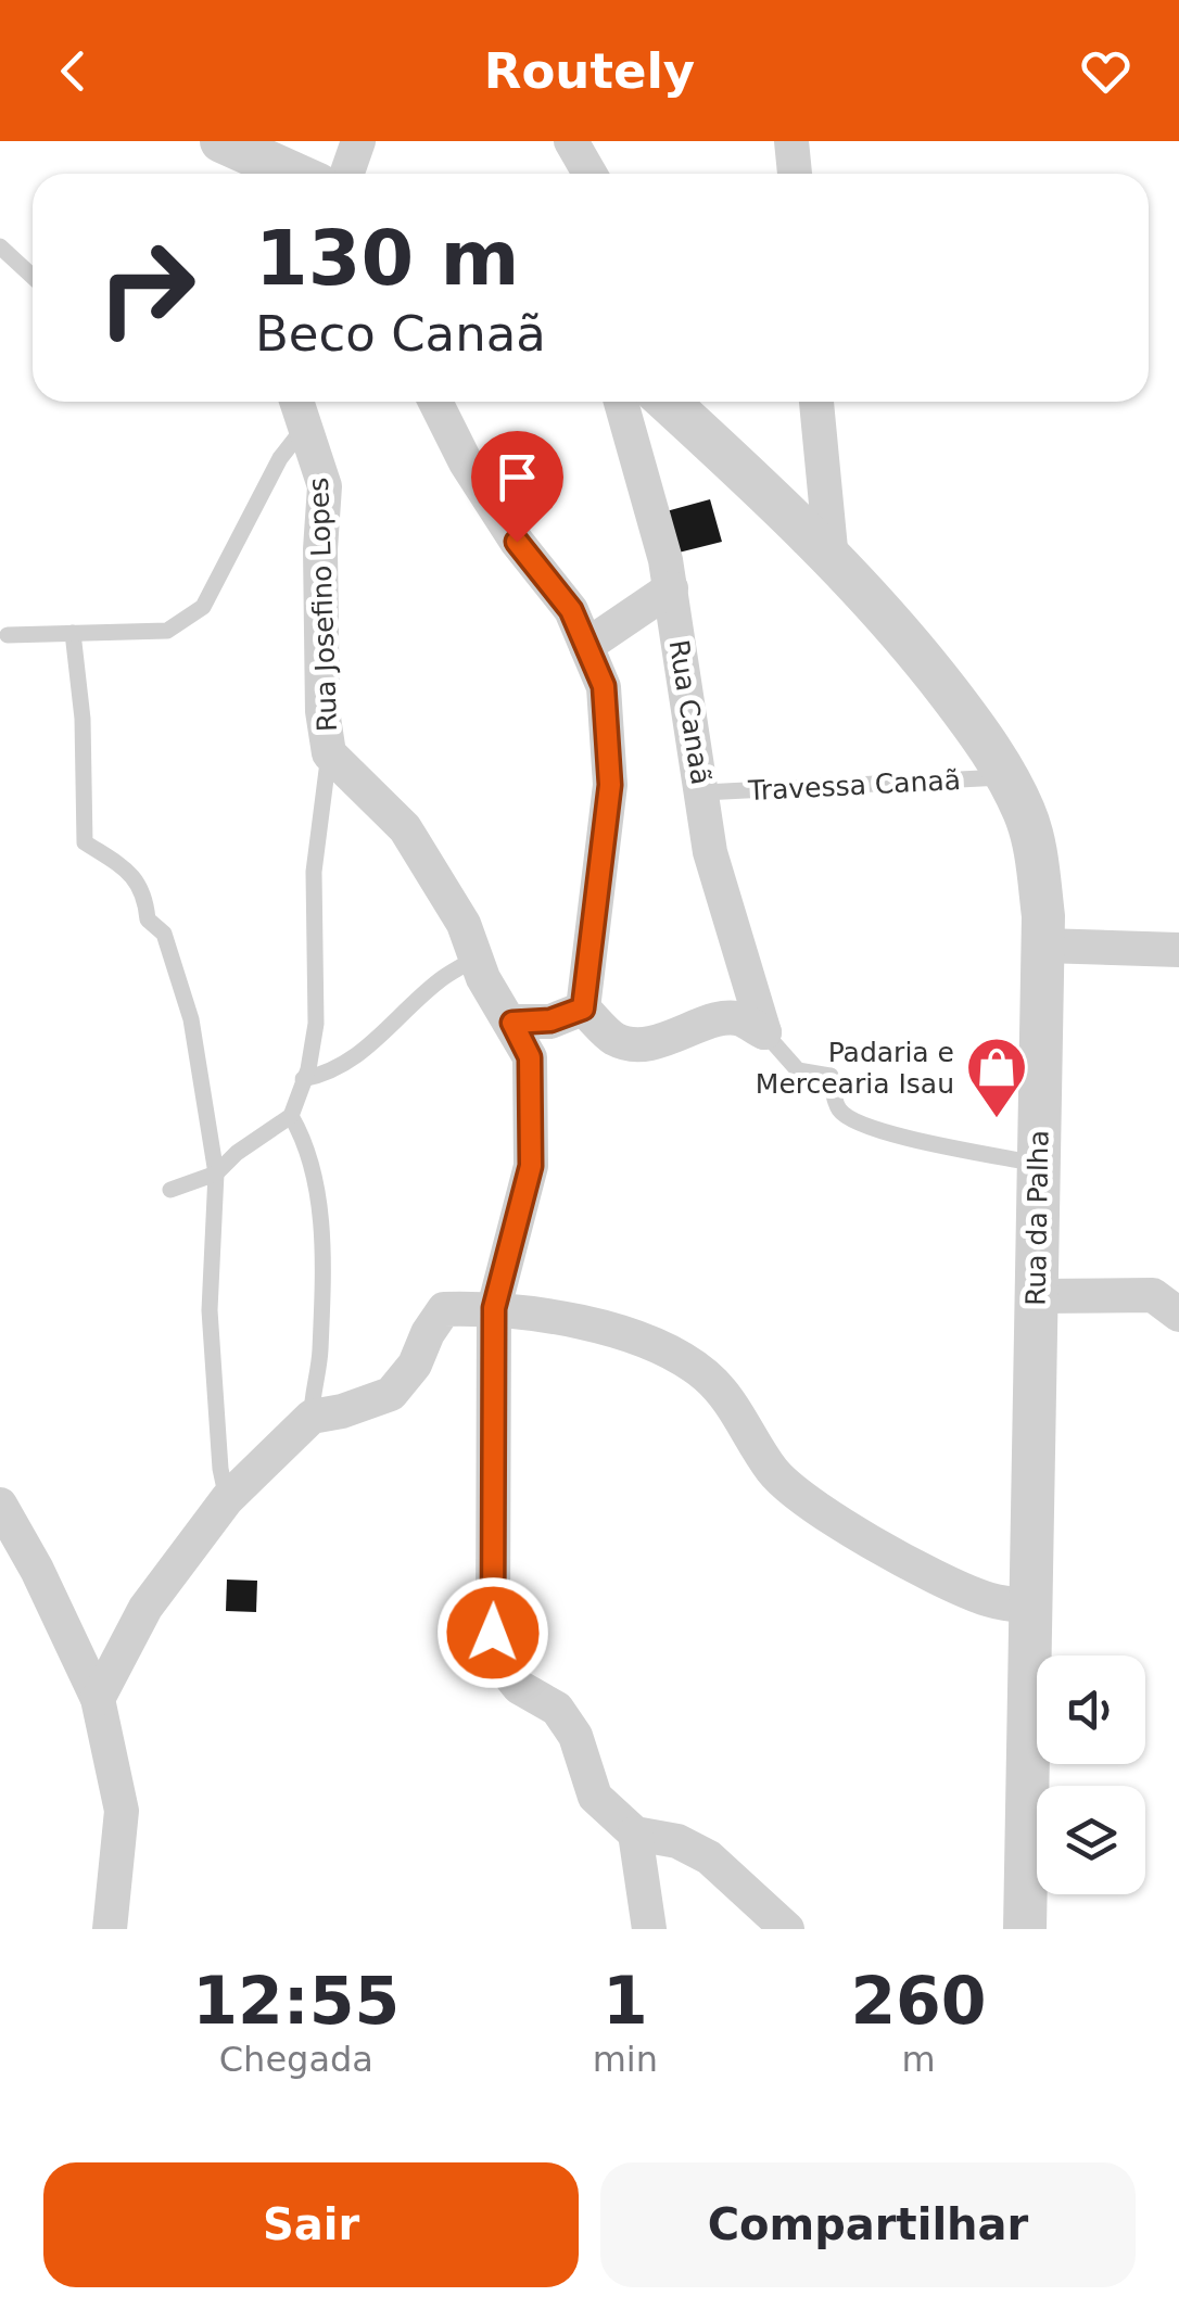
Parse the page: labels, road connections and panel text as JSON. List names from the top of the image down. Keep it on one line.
{"streets":{"street":["Rua Josefino Lopes","Rua Canaã","Rua da Palha"],"lane":["Travessa Canaã"]},"crossings":[["Rua Canaã","Travessa Canaã"],["Travessa Canaã","Rua da Palha"]],"places":{"shop":["Padaria e Mercearia Isau"]},"page":{"header":"Routely","turn":["130 m","Beco Canaã"],"eta":["12:55","Chegada","1","min","260","m"],"buttons":["Sair","Compartilhar"]}}
